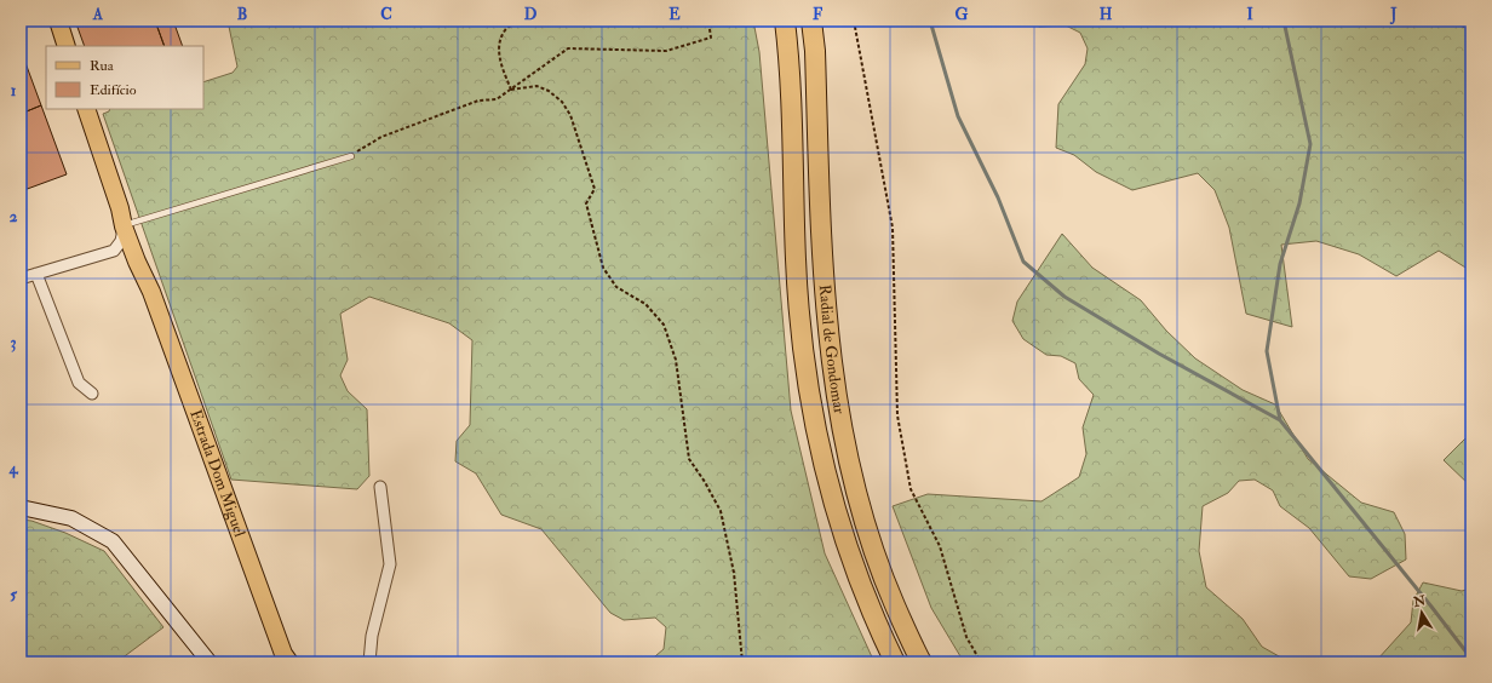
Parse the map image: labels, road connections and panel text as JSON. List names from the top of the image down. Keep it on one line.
{"streets":{"highway":["Radial de Gondomar"],"main road":["Estrada Dom Miguel"]},"legend":["Rua","Edifício"],"north":"top","grid":{"columns":["A","B","C","D","E","F","G","H","I","J"],"rows":["1","2","3","4","5"]}}
